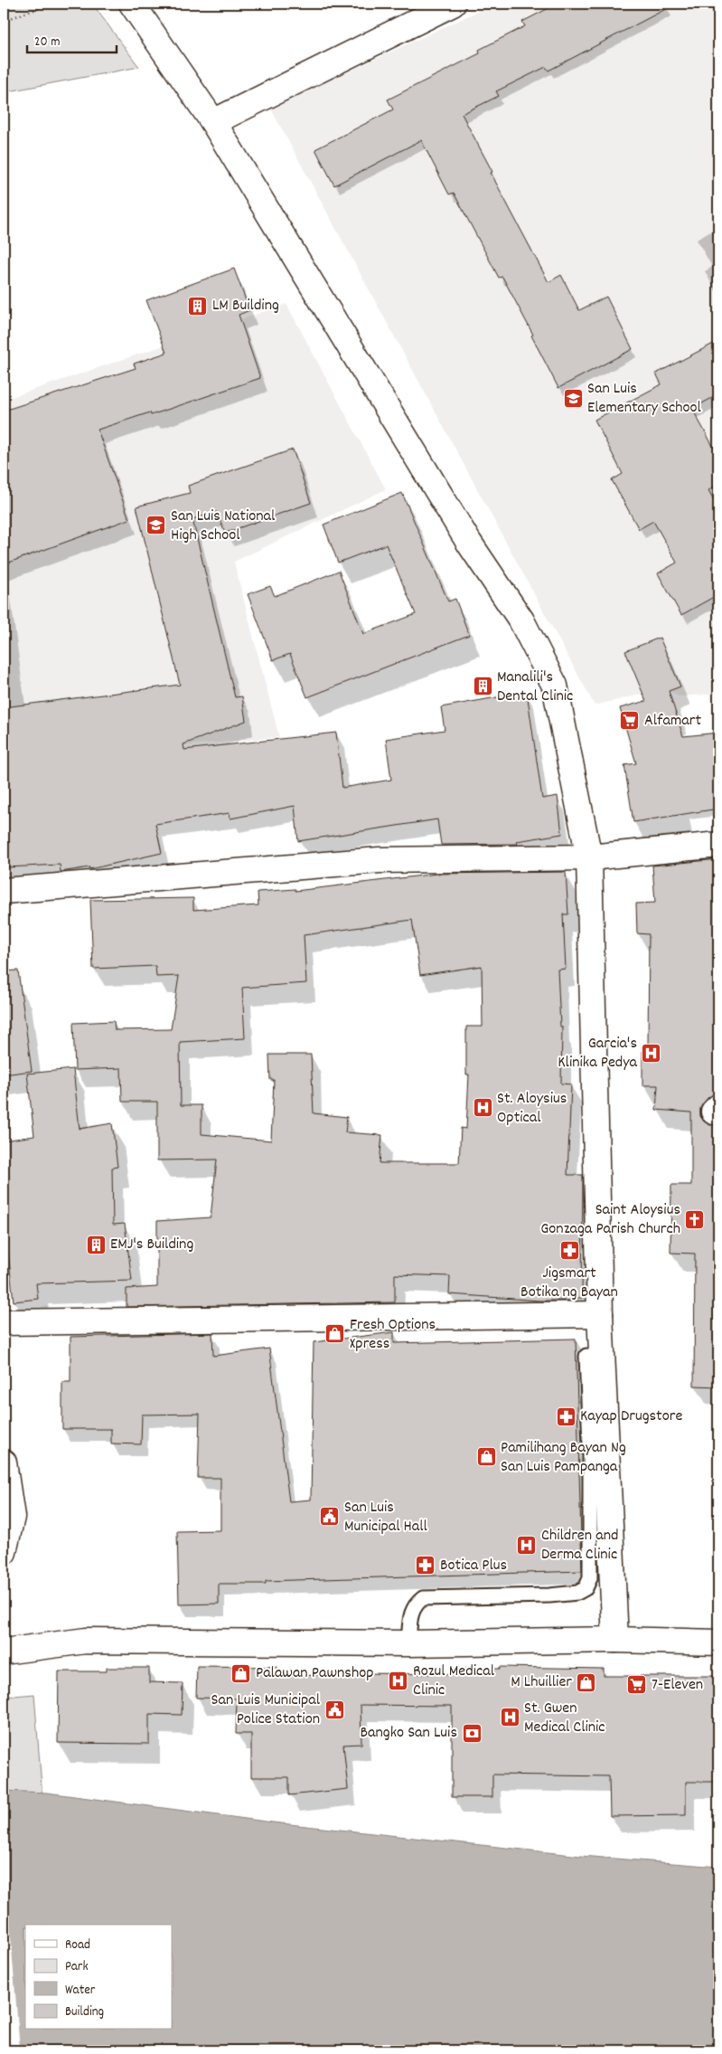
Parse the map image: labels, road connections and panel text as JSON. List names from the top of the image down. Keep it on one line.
{"places":{"building":["LM Building","Manalili's Dental Clinic","EMJ's Building"],"school or university":["San Luis Elementary School","San Luis National High School"],"supermarket":["Alfamart","7-Eleven"],"hospital":["Garcia's Klinika Pedya","St. Aloysius Optical","Children and Derma Clinic","Rozul Medical Clinic","St. Gwen Medical Clinic"],"church":["Saint Aloysius Gonzaga Parish Church"],"pharmacy":["Jigsmart Botika ng Bayan","Kayap Drugstore","Botica Plus"],"shop":["Fresh Options Xpress","Pamilihang Bayan Ng San Luis Pampanga","Palawan Pawnshop","M Lhuillier"],"public building":["San Luis Municipal Hall","San Luis Municipal Police Station"],"bank":["Bangko San Luis"]},"legend":["Road","Park","Water","Building"],"scale_bar":"20 m"}
